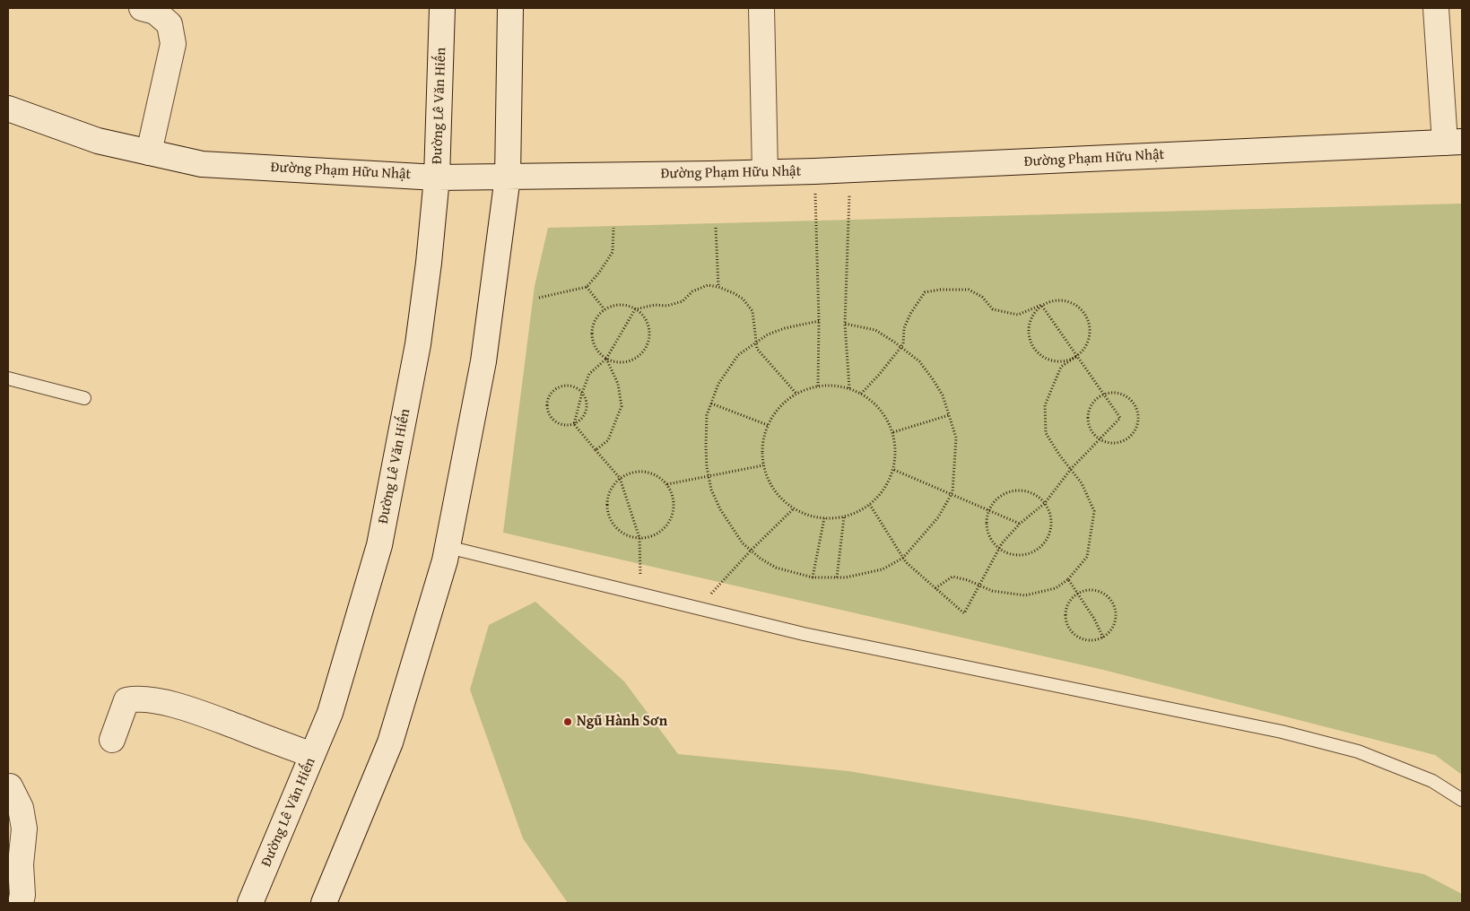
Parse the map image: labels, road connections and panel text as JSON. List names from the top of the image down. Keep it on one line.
{"streets":{"street":["Đường Lê Văn Hiến","Đường Phạm Hữu Nhật"]},"crossings":[["Đường Lê Văn Hiến","Đường Phạm Hữu Nhật"]],"places":["Ngũ Hành Sơn"]}
